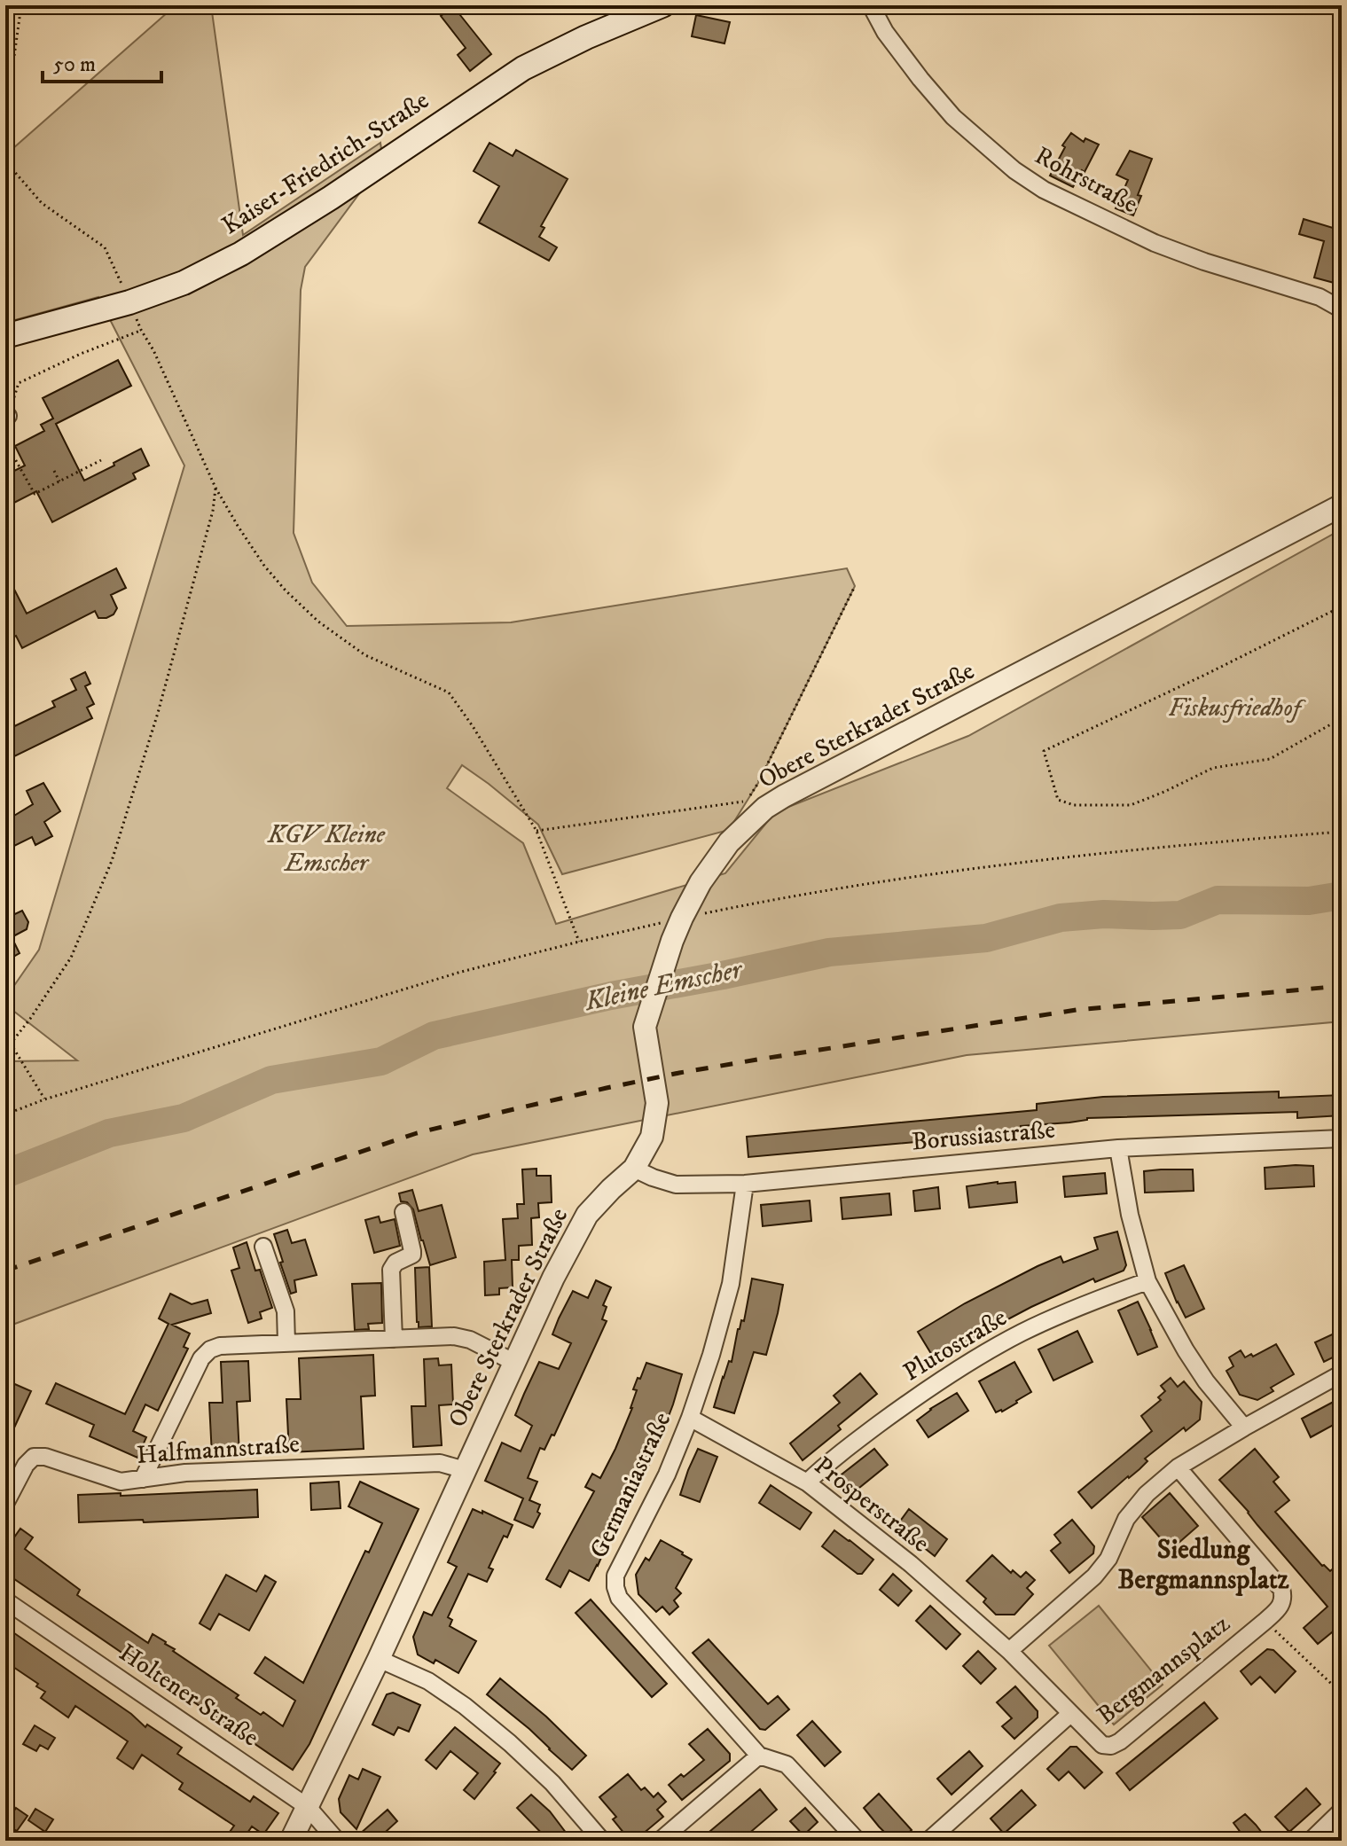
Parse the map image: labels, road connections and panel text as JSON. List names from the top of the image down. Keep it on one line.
{"streets":{"main road":["Kaiser-Friedrich-Straße"],"street":["Rohrstraße","Obere Sterkrader Straße","Borussiastraße","Plutostraße","Halfmannstraße","Germaniastraße","Prosperstraße","Bergmannsplatz","Holtener Straße"]},"crossings":[["Obere Sterkrader Straße","Borussiastraße"],["Obere Sterkrader Straße","Halfmannstraße"],["Obere Sterkrader Straße","Holtener Straße"],["Borussiastraße","Germaniastraße"],["Plutostraße","Prosperstraße"],["Germaniastraße","Prosperstraße"],["Prosperstraße","Bergmannsplatz"]],"districts":["Siedlung Bergmannsplatz"],"water":["Kleine Emscher"],"parks":["Fiskusfriedhof","KGV Kleine Emscher"],"scale_bar":"50 m"}
